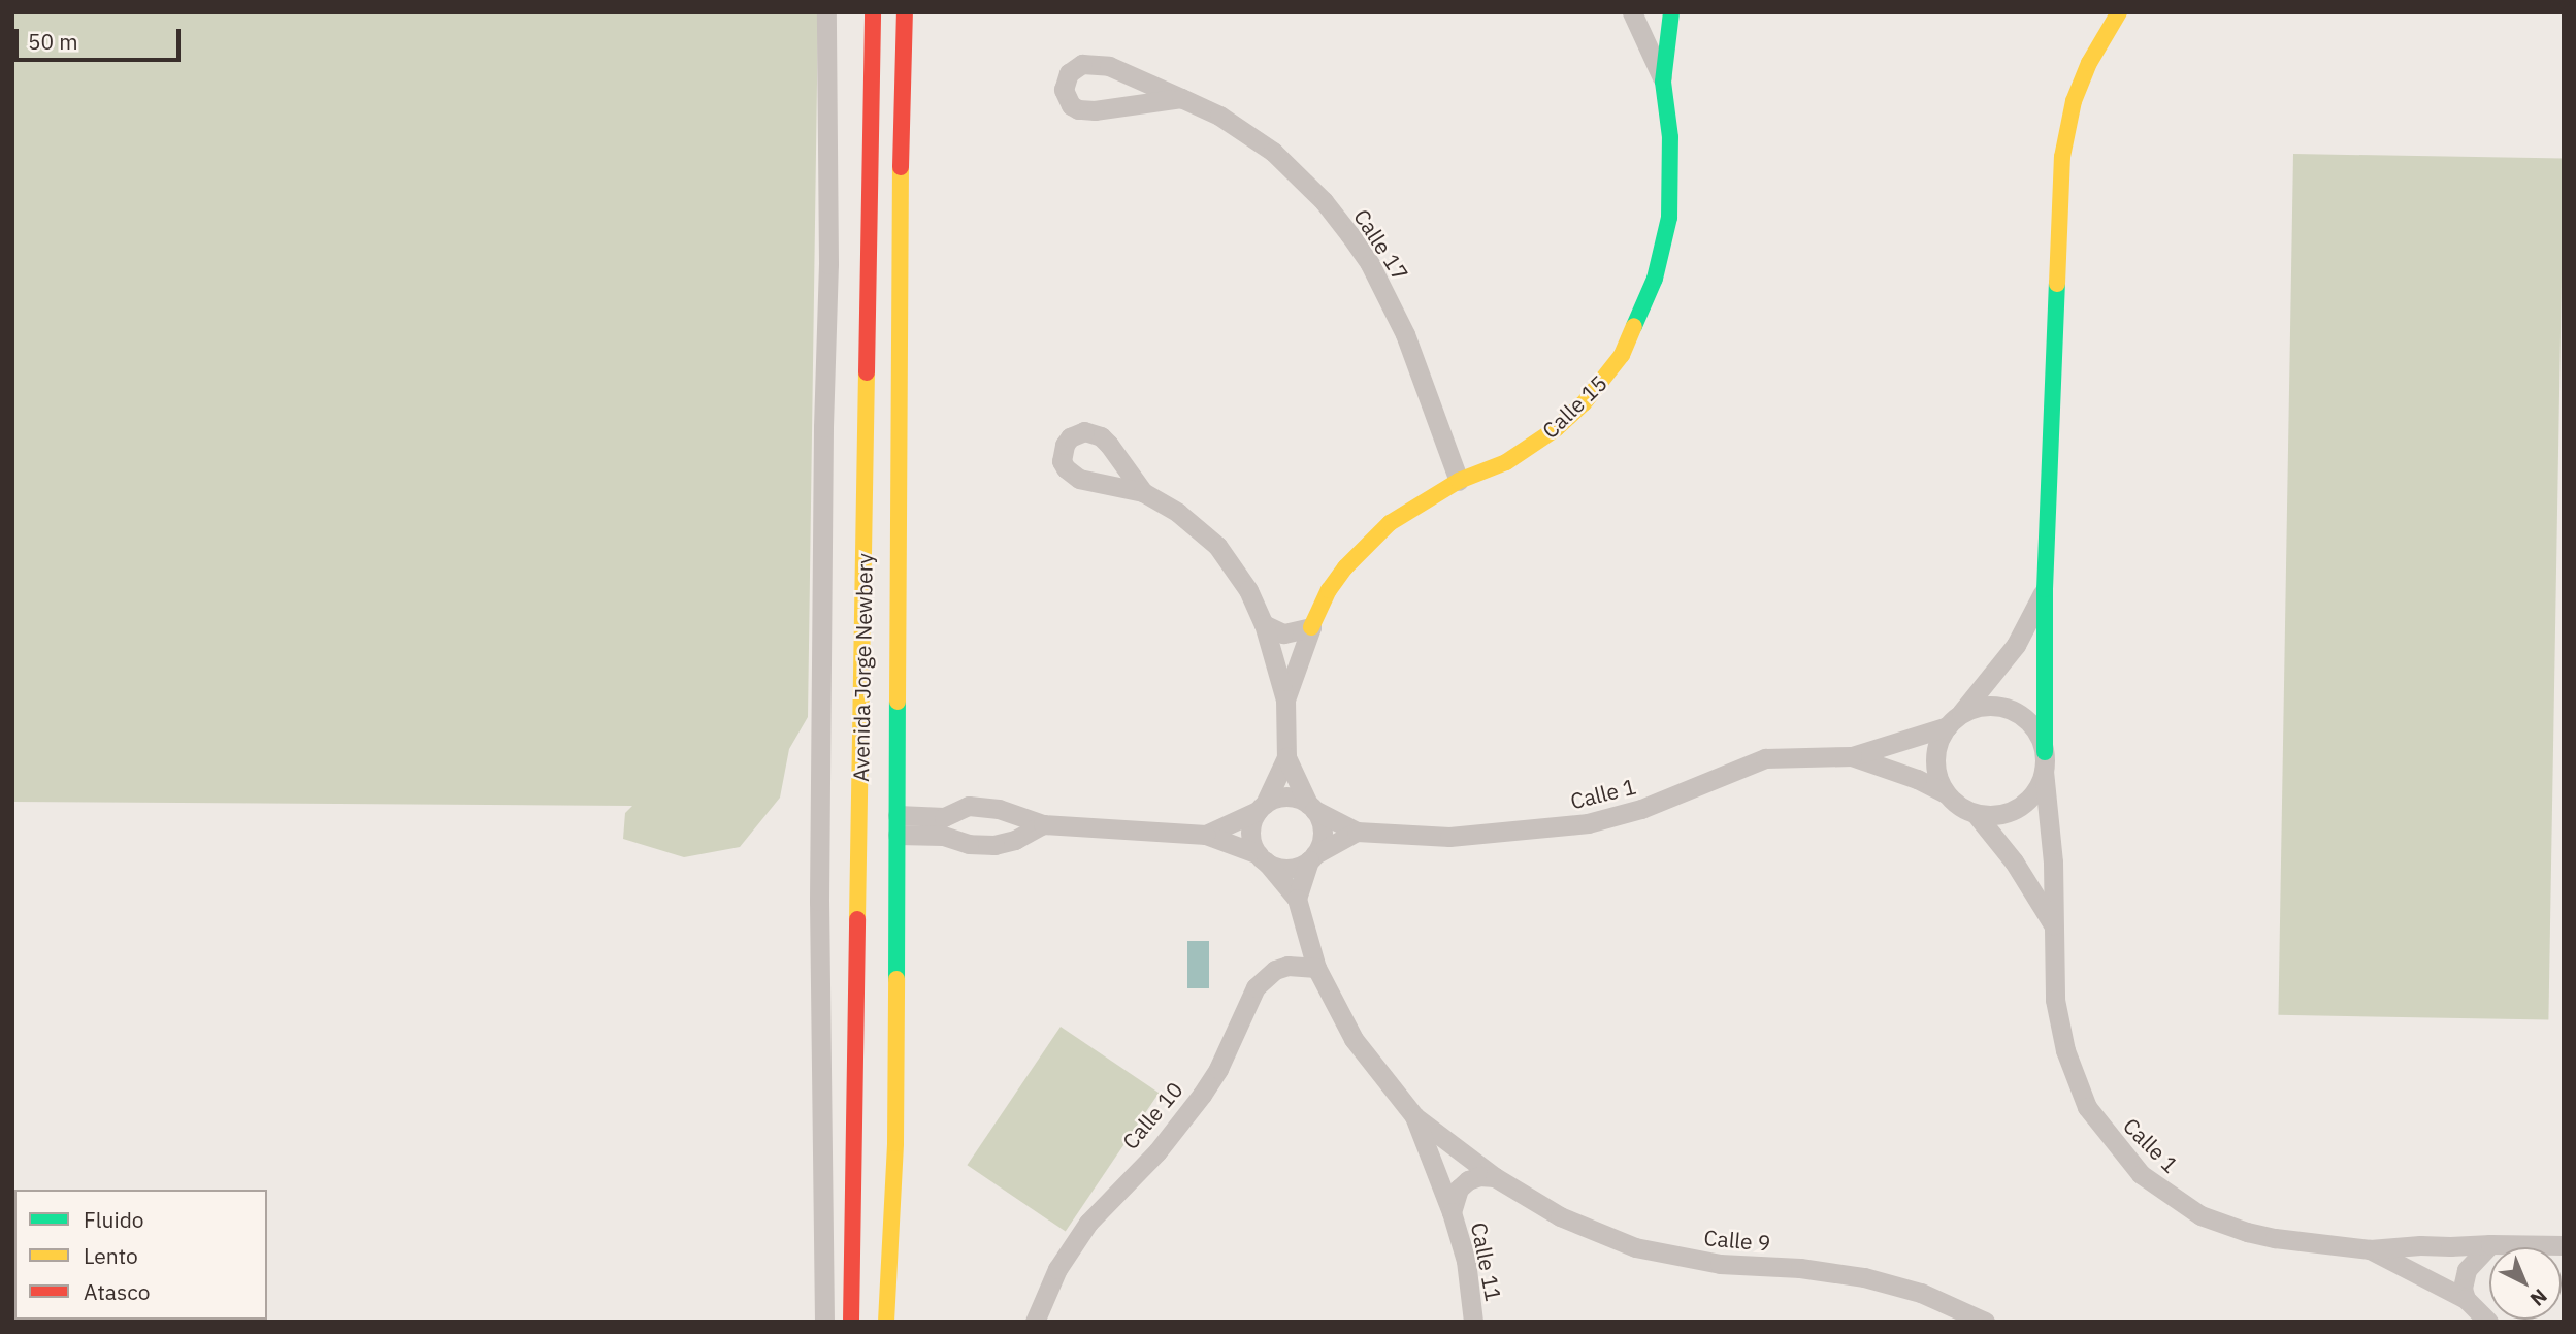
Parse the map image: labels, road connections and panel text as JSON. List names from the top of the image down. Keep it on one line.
{"streets":{"street":["Calle 17","Calle 15","Avenida Jorge Newbery","Calle 1","Calle 10","Calle 9","Calle 11"]},"crossings":[["Calle 17","Calle 15"],["Calle 9","Calle 11"]],"legend":["Fluido","Lento","Atasco"],"scale_bar":"50 m","north":"bottom right"}
